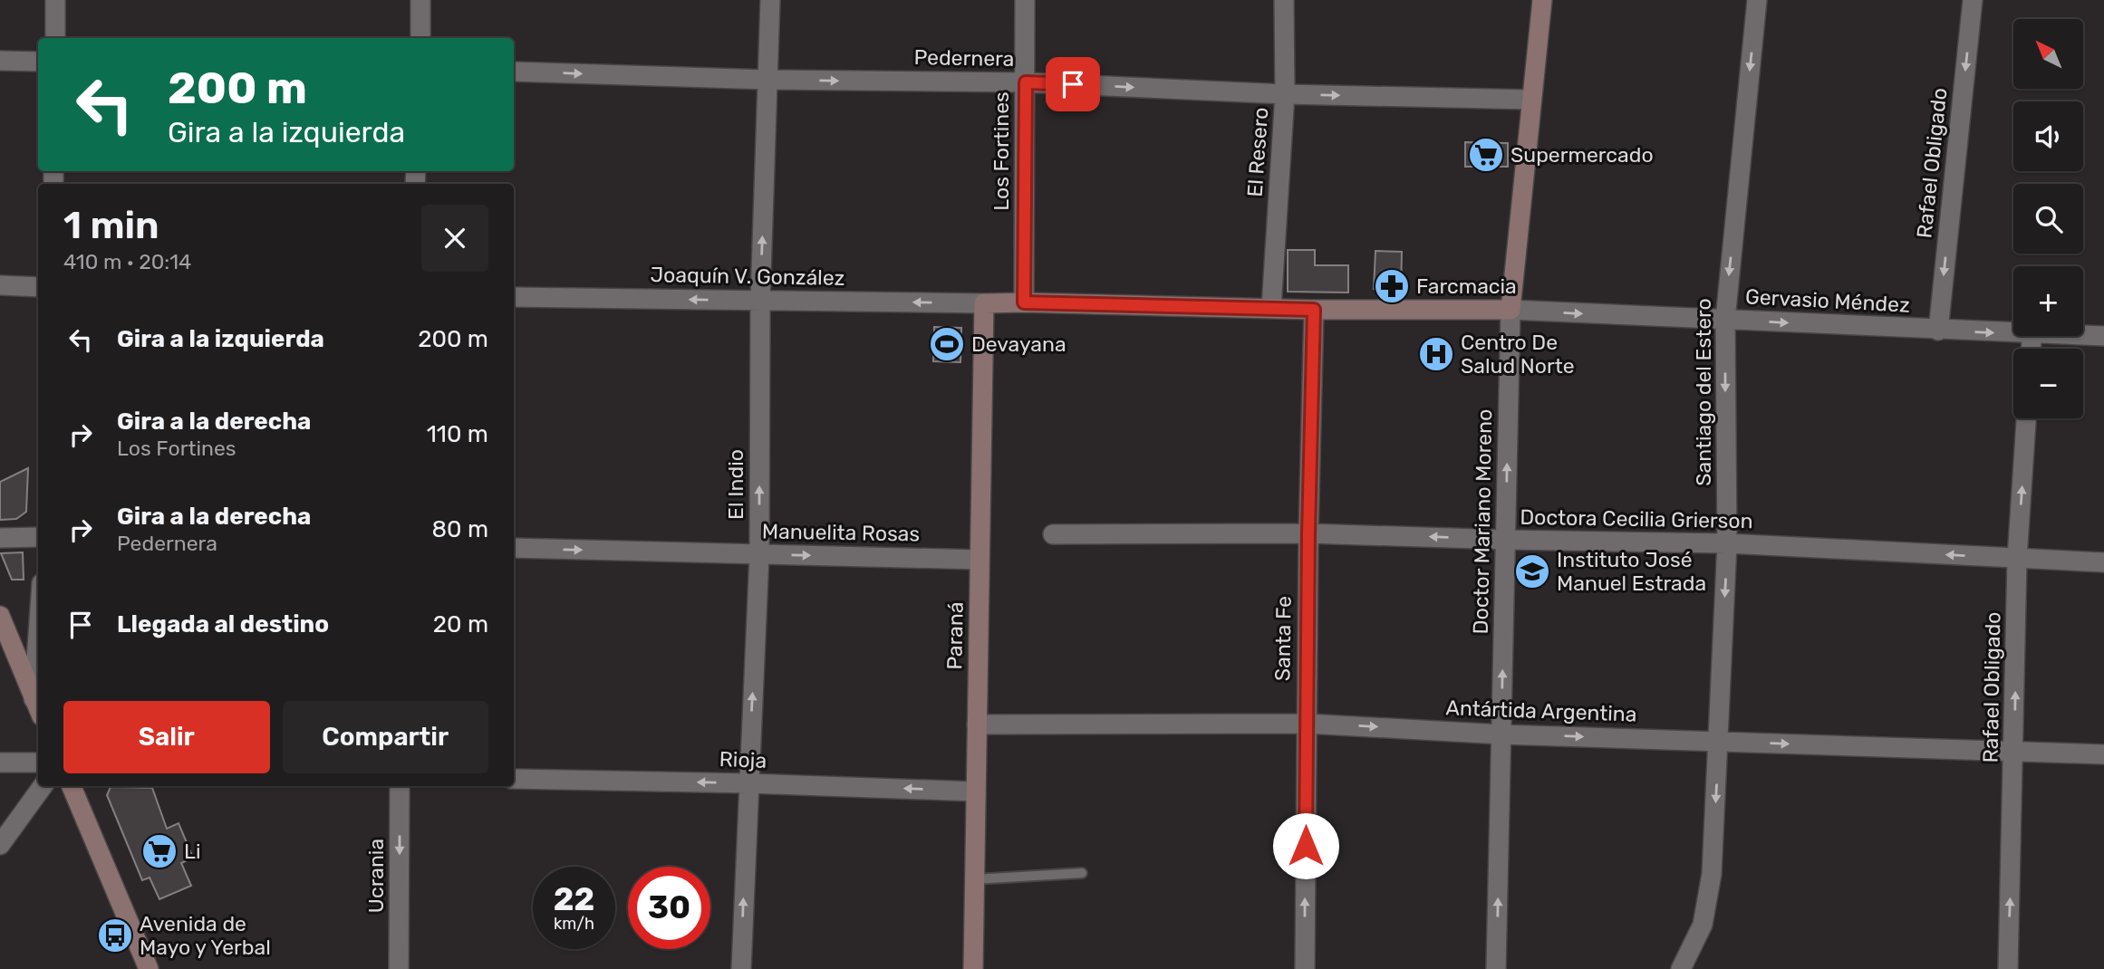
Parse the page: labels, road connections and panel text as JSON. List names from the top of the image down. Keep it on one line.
{"streets":{"street":["Pedernera","Los Fortines","El Resero","Rafael Obligado","Joaquín V. González","Gervasio Méndez","Santiago del Estero","El Indio","Doctora Cecilia Grierson","Doctor Mariano Moreno","Manuelita Rosas","Paraná","Santa Fe","Antártida Argentina","Rioja","Ucrania"]},"crossings":[["Pedernera","Los Fortines"],["Pedernera","El Resero"],["Pedernera","El Indio"],["Pedernera","Doctor Mariano Moreno"],["Rafael Obligado","Gervasio Méndez"],["Rafael Obligado","Doctora Cecilia Grierson"],["Rafael Obligado","Antártida Argentina"],["Joaquín V. González","El Indio"],["Joaquín V. González","Paraná"],["Gervasio Méndez","Santiago del Estero"],["Gervasio Méndez","Doctor Mariano Moreno"],["Santiago del Estero","Doctora Cecilia Grierson"],["Santiago del Estero","Antártida Argentina"],["El Indio","Manuelita Rosas"],["El Indio","Rioja"],["Doctora Cecilia Grierson","Doctor Mariano Moreno"],["Doctora Cecilia Grierson","Santa Fe"],["Doctor Mariano Moreno","Antártida Argentina"],["Manuelita Rosas","Paraná"],["Paraná","Antártida Argentina"],["Paraná","Rioja"],["Santa Fe","Antártida Argentina"]],"one_way":["Pedernera","Joaquín V. González","Gervasio Méndez","Santiago del Estero","El Indio","Doctora Cecilia Grierson","Doctor Mariano Moreno","Manuelita Rosas","Santa Fe","Antártida Argentina","Rioja","Ucrania"],"places":{"supermarket":["Supermercado","Li"],"pharmacy":["Farcmacia"],"sports":["Devayana"],"hospital":["Centro De Salud Norte"],"school or university":["Instituto José Manuel Estrada"],"bus stop":["Avenida de Mayo y Yerbal"]},"north":"top left","page":{"map_buttons":["+","−"],"turn":["200 m","Gira a la izquierda"],"heading":["1 min","410 m · 20:14"],"list":[{"name":"Gira a la izquierda","value":"200 m"},{"name":"Gira a la derecha","note":"Los Fortines","value":"110 m"},{"name":"Gira a la derecha","note":"Pedernera","value":"80 m"},{"name":"Llegada al destino","value":"20 m"}],"buttons":["Salir","Compartir"],"speed":"22 km/h","limit":"30"}}
